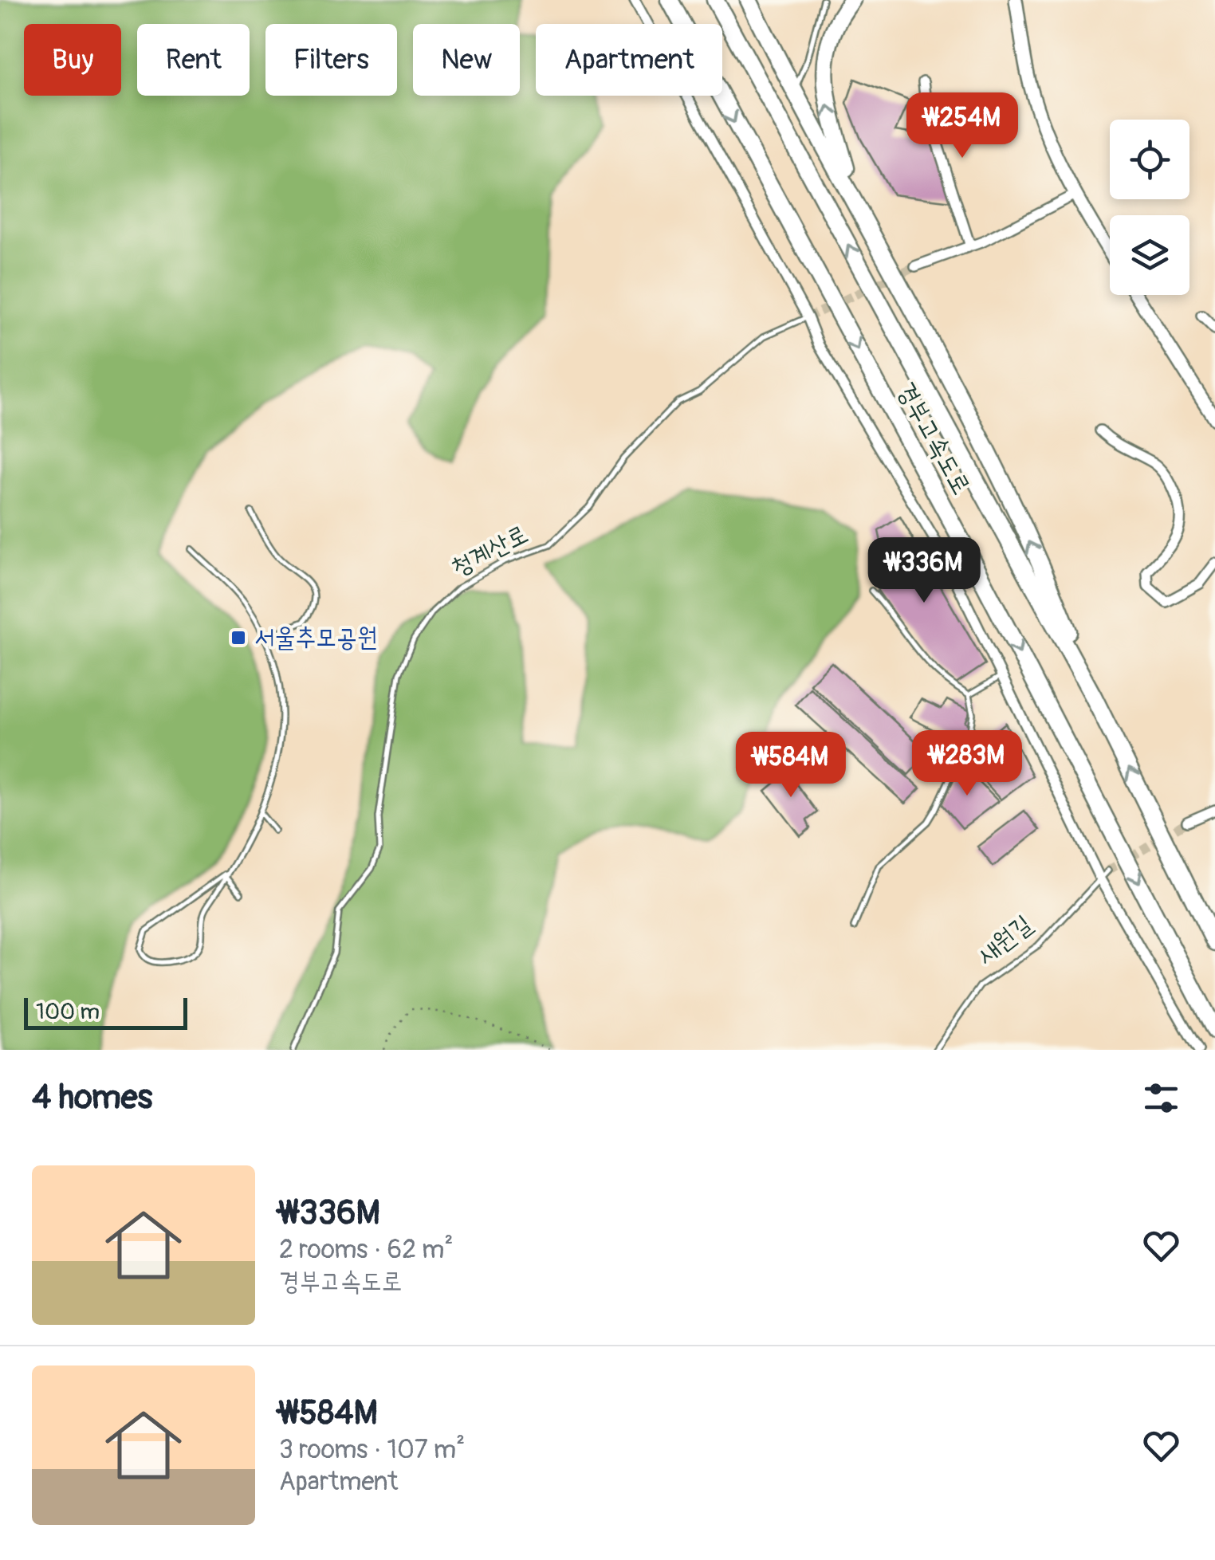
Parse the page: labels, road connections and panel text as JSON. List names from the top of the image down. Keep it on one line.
{"streets":{"highway":["경부고속도로"],"lane":["청계산로","새원길"]},"places":{"transit":["서울추모공원"]},"scale_bar":"100 m","page":{"chip":["Buy","Rent","Filters","New","Apartment"],"price":["₩254M","₩336M","₩283M","₩584M"],"scale":"100 m","heading":"4 homes","list":[{"name":"₩336M","note":"2 rooms · 62 m² · 경부고속도로"},{"name":"₩584M","note":"3 rooms · 107 m² · Apartment"}]}}
